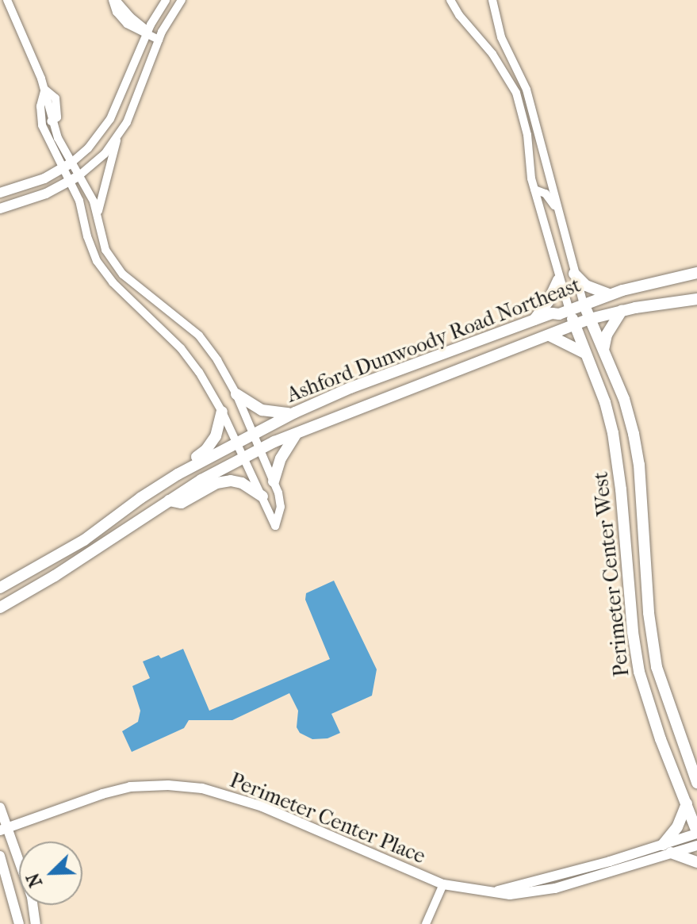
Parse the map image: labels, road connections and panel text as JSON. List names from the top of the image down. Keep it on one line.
{"streets":{"main road":["Ashford Dunwoody Road Northeast","Perimeter Center West"],"street":["Perimeter Center Place"]},"crossings":[["Ashford Dunwoody Road Northeast","Perimeter Center West"],["Perimeter Center West","Perimeter Center Place"]],"north":"bottom left"}
